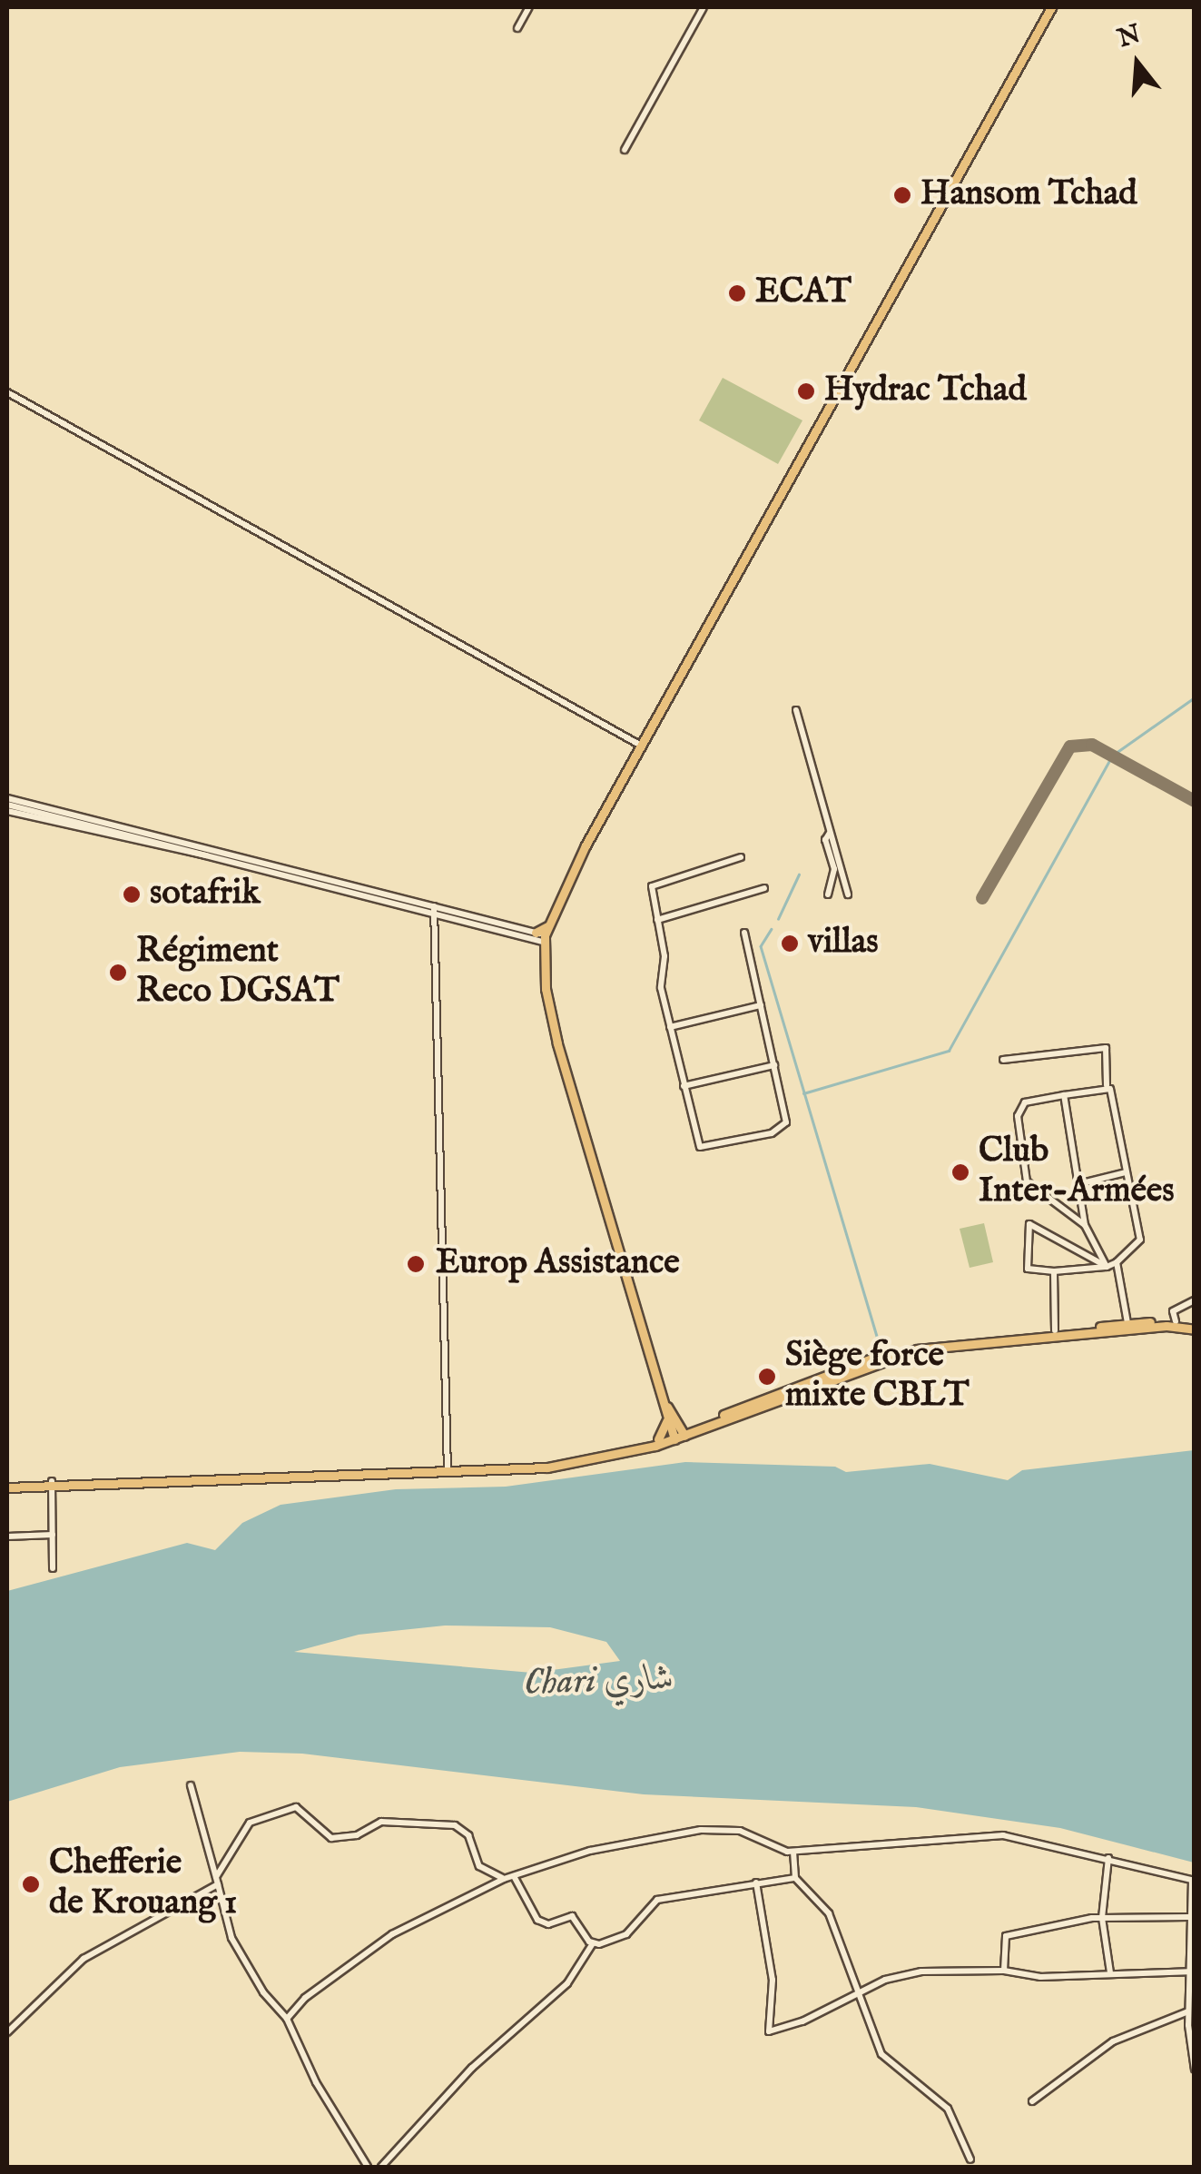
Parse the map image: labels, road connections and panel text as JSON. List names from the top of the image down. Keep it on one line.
{"water":["Chari شاري"],"places":["Hansom Tchad","ECAT","Hydrac Tchad","sotafrik","villas","Régiment Reco DGSAT","Club Inter-Armées","Europ Assistance","Siège force mixte CBLT","Chefferie de Krouang 1"],"north":"top"}
